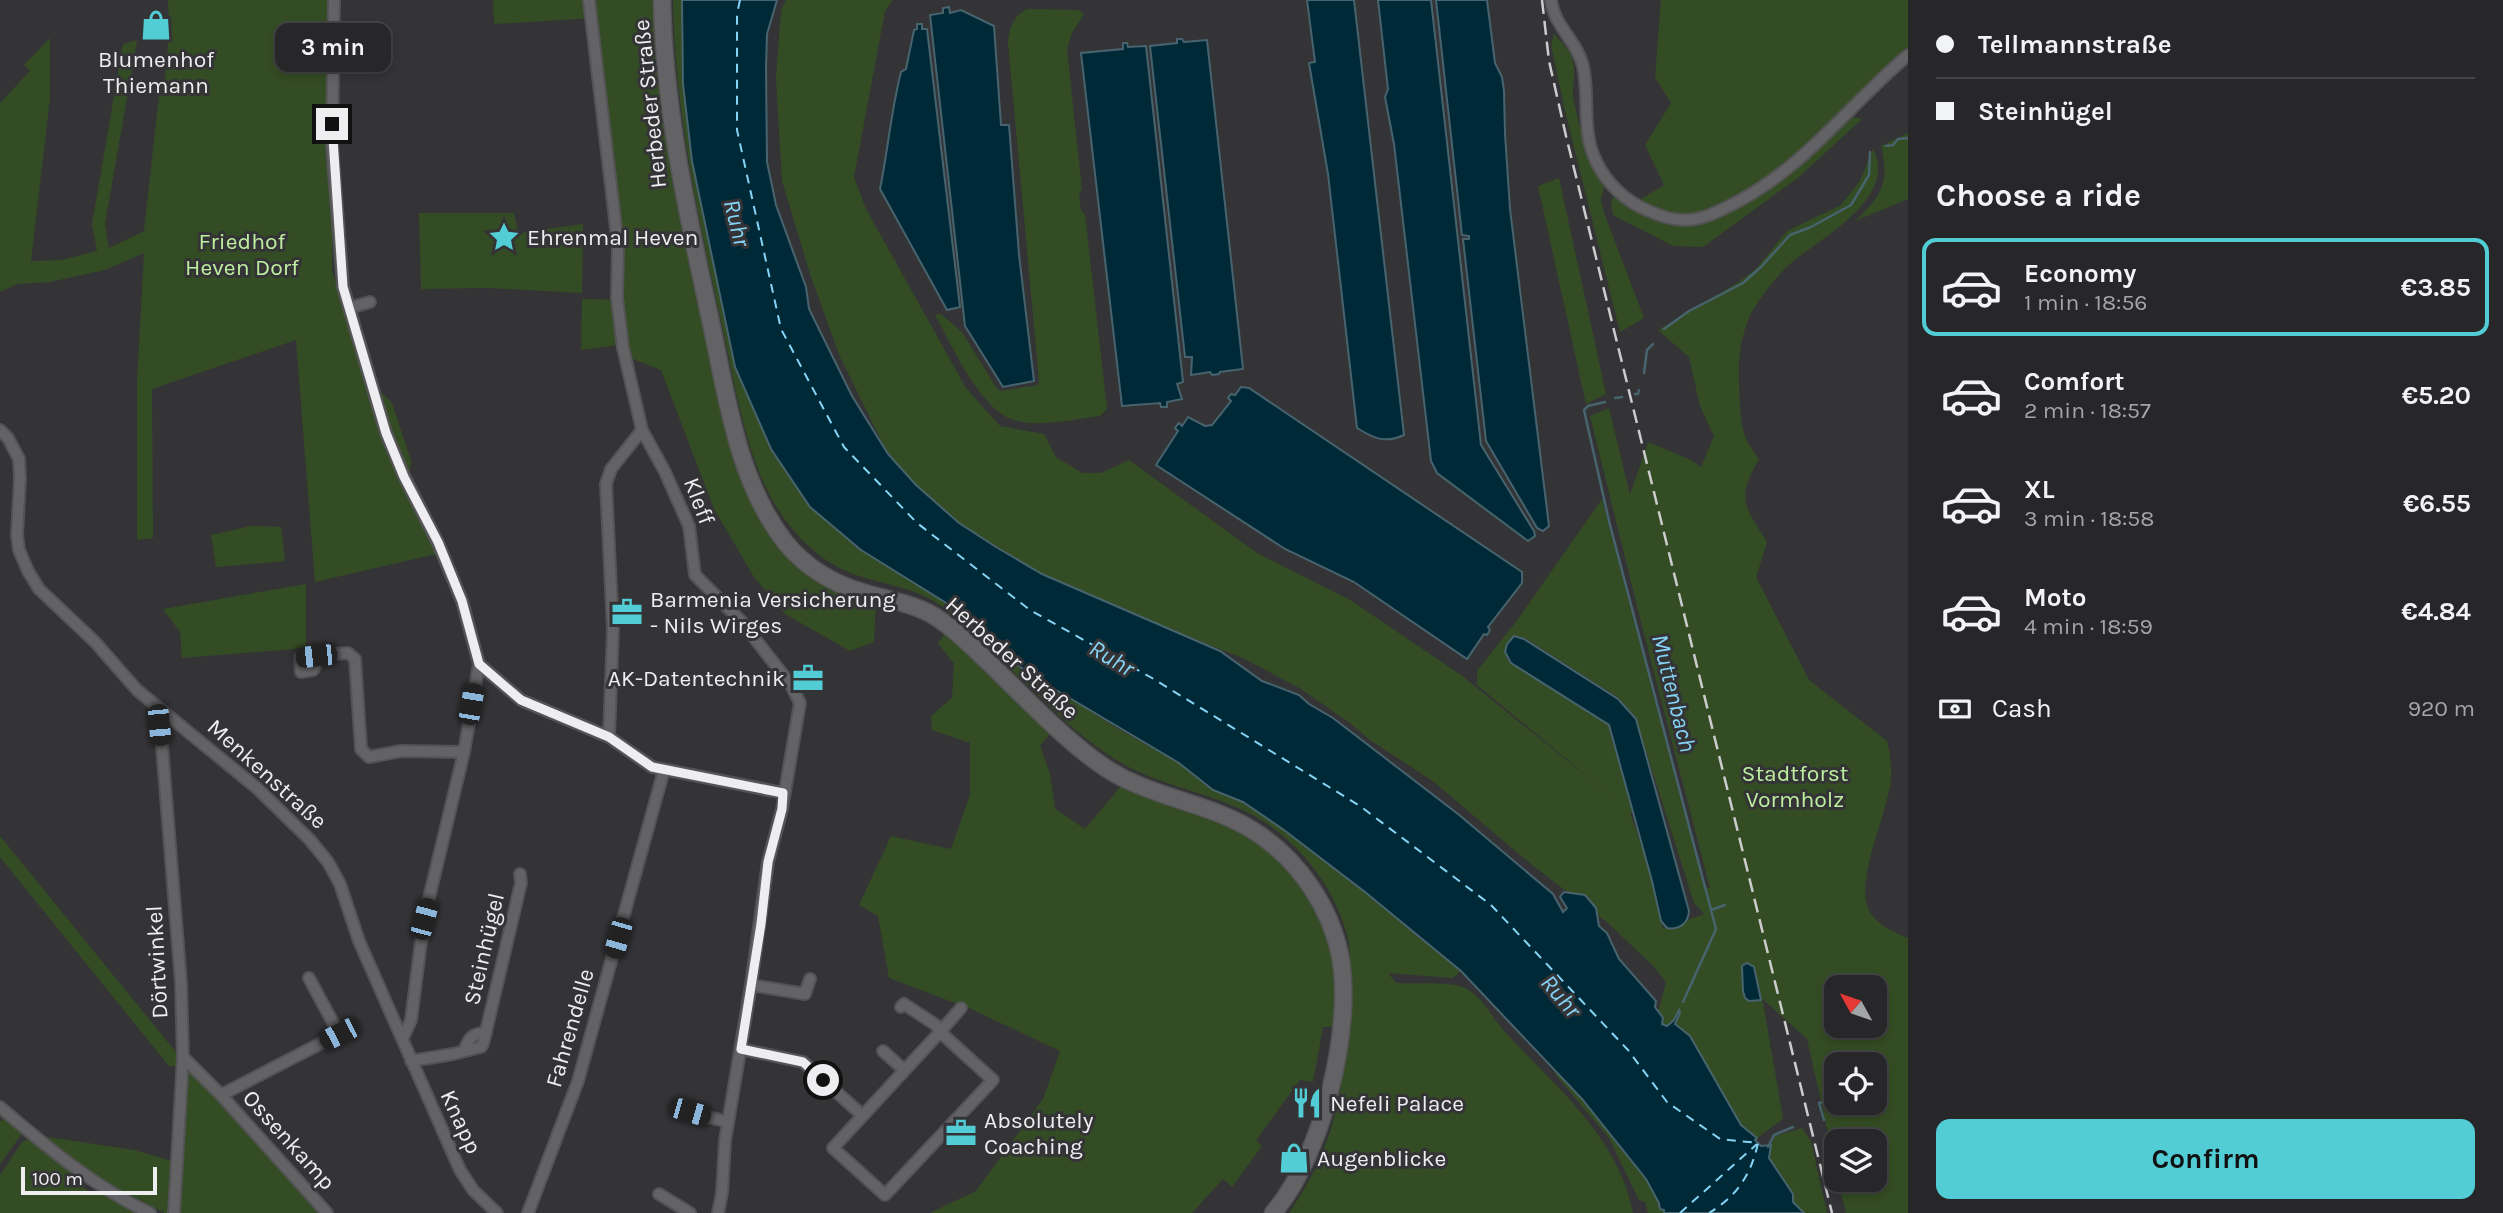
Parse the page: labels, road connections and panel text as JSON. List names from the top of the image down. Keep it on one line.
{"streets":{"main road":["Herbeder Straße"],"street":["Kleff","Menkenstraße","Steinhügel","Dörtwinkel","Fahrendelle","Knapp","Ossenkamp"]},"crossings":[["Menkenstraße","Dörtwinkel"],["Menkenstraße","Knapp"],["Steinhügel","Knapp"],["Dörtwinkel","Ossenkamp"]],"water":["Ruhr","Muttenbach"],"parks":["Friedhof Heven Dorf","Stadtforst Vormholz"],"places":{"shop":["Blumenhof Thiemann","Augenblicke"],"place":["Ehrenmal Heven"],"office":["Barmenia Versicherung - Nils Wirges","AK-Datentechnik","Absolutely Coaching"],"restaurant":["Nefeli Palace"]},"scale_bar":"100 m","north":"top left","page":{"banner":["Tellmannstraße","Steinhügel"],"bubble":"3 min","heading":"Choose a ride","list":[{"name":"Economy","note":"1 min · 18:56","value":"€3.85"},{"name":"Comfort","note":"2 min · 18:57","value":"€5.20"},{"name":"XL","note":"3 min · 18:58","value":"€6.55"},{"name":"Moto","note":"4 min · 18:59","value":"€4.84"}],"pay":["Cash","920 m"],"buttons":"Confirm","scale":"100 m"}}
